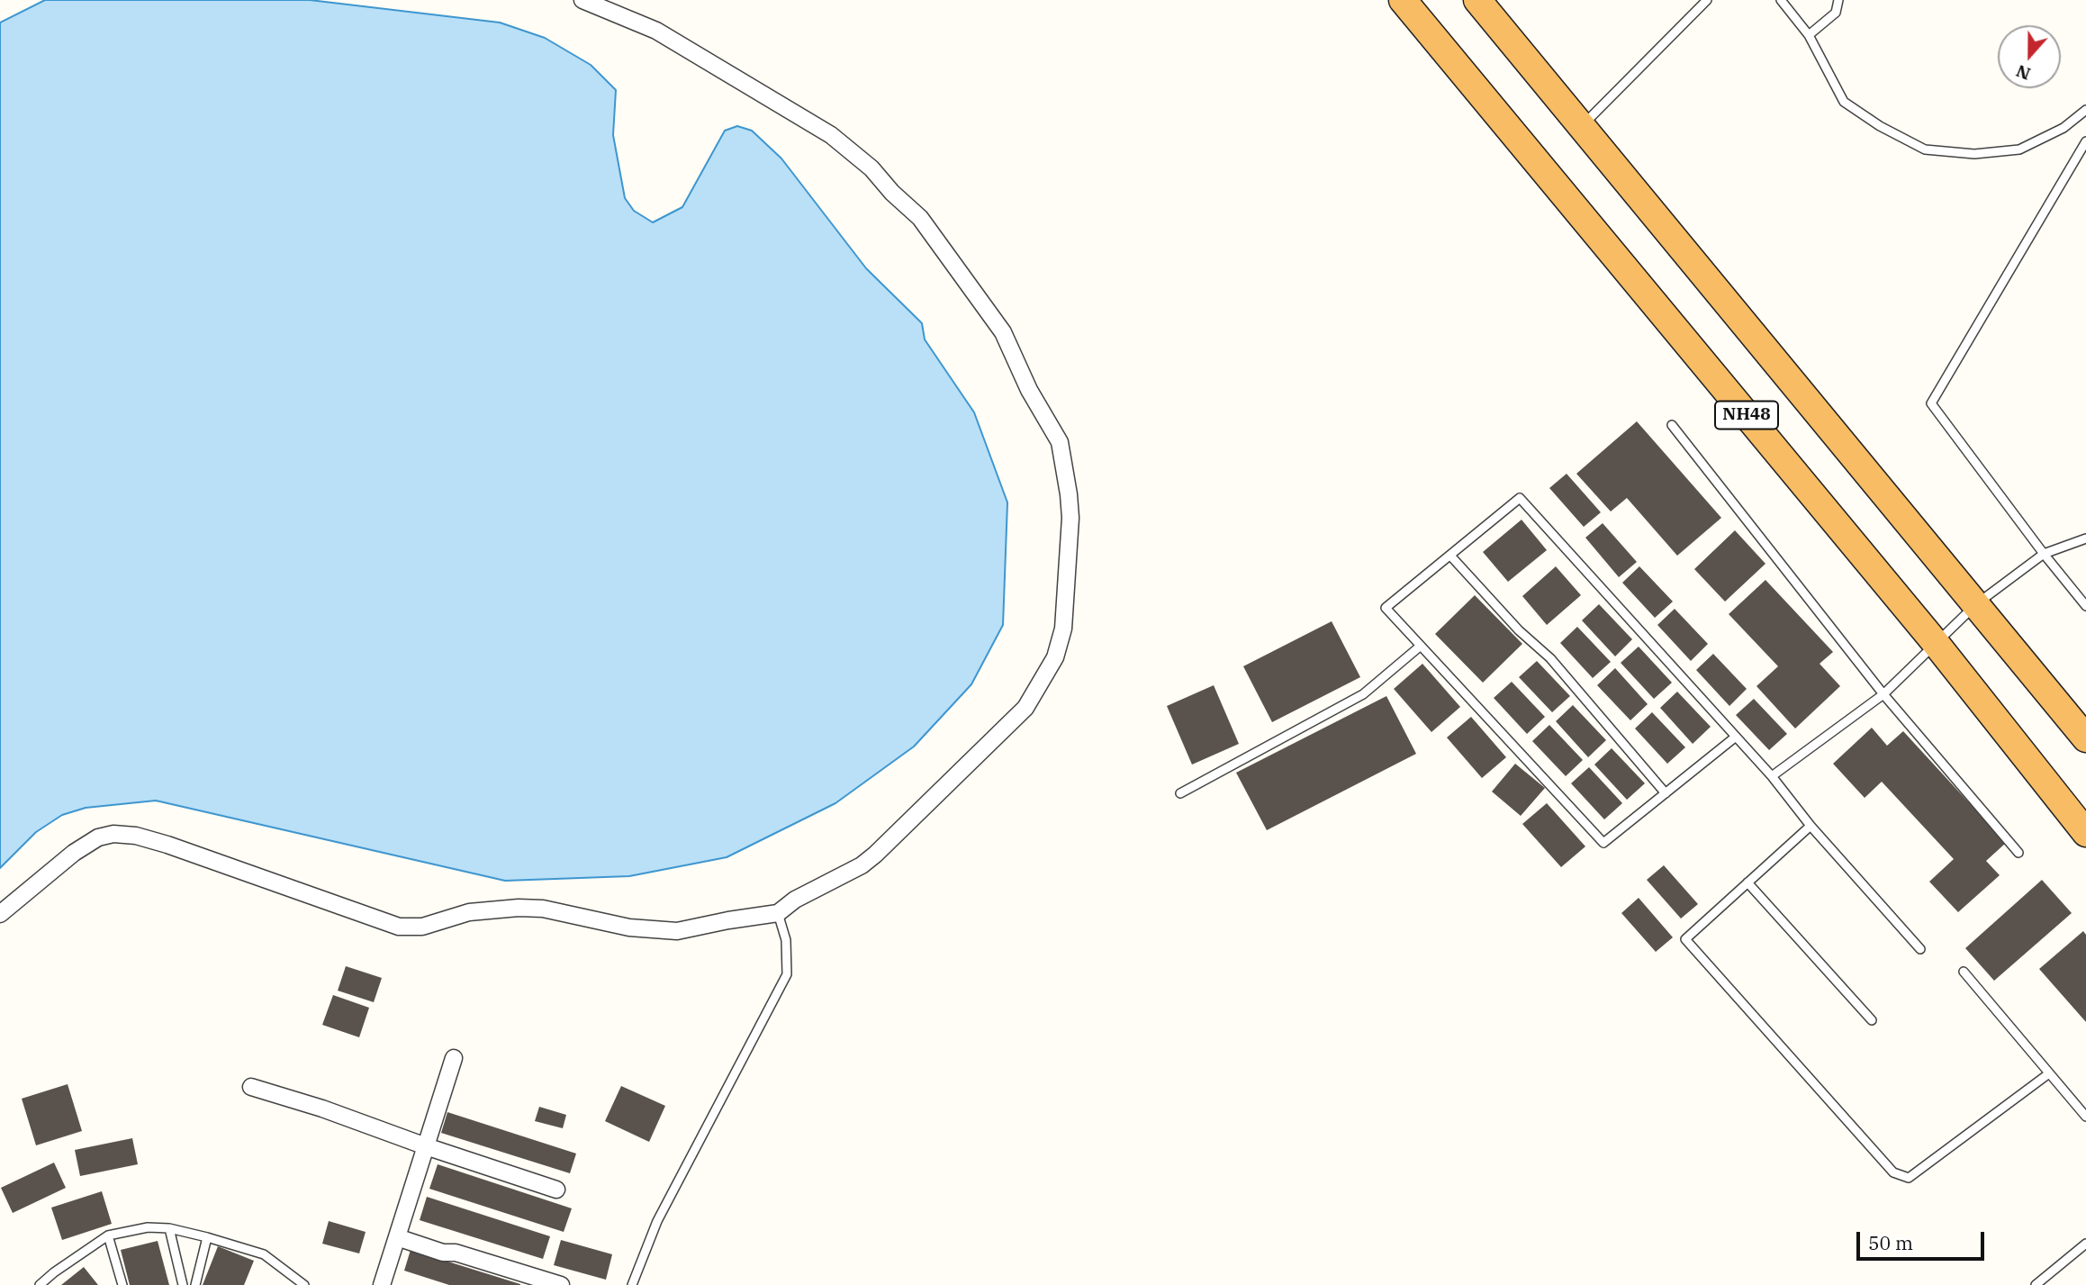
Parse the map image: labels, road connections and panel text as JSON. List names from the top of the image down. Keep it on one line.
{"streets":{"highway":["NH48"]},"scale_bar":"50 m","north":"bottom"}
